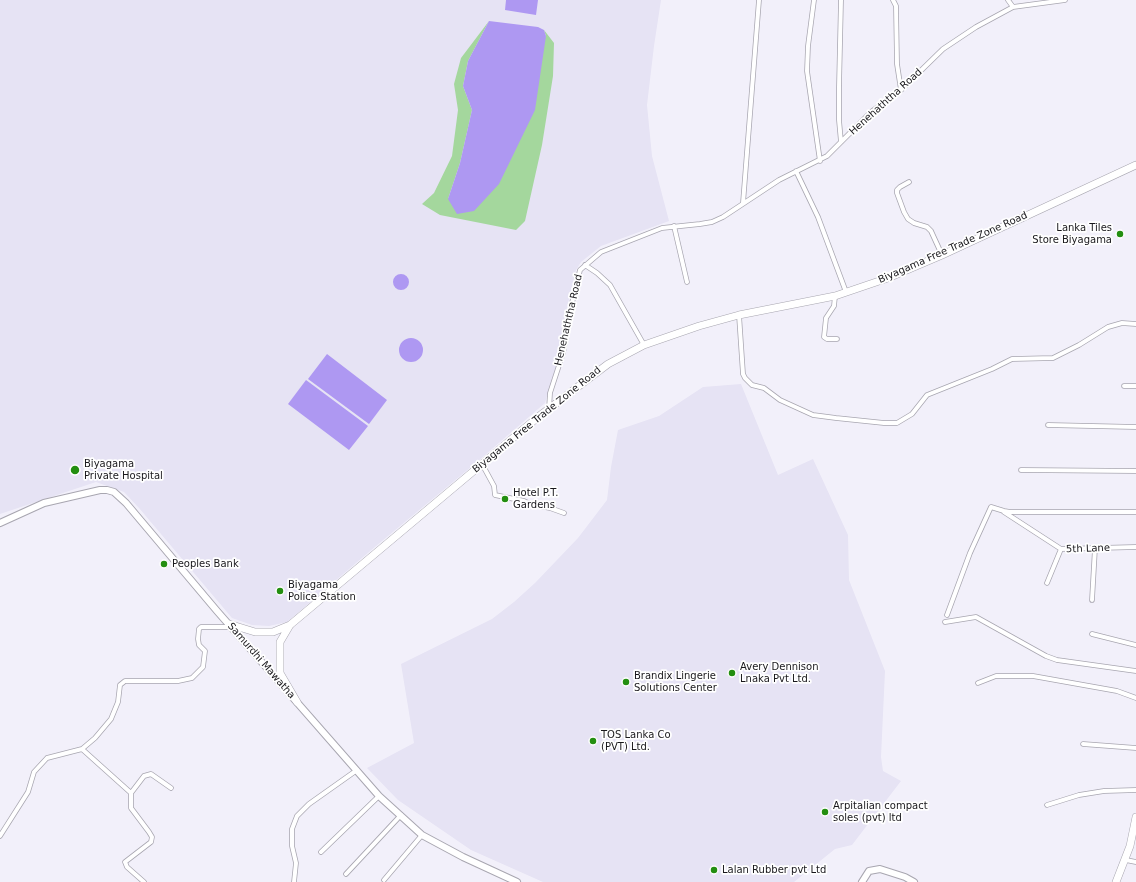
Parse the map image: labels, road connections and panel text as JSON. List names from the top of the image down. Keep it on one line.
{"streets":{"main road":["Biyagama Free Trade Zone Road","Samurdhi Mawatha"],"street":["Henehaththa Road","5th Lane"]},"crossings":[["Henehaththa Road","Biyagama Free Trade Zone Road"],["Biyagama Free Trade Zone Road","Samurdhi Mawatha"]],"places":["Lanka Tiles Store Biyagama","Biyagama Private Hospital","Hotel P.T. Gardens","Peoples Bank","Biyagama Police Station","Avery Dennison Lnaka Pvt Ltd.","Brandix Lingerie Solutions Center","TOS Lanka Co (PVT) Ltd.","Arpitalian compact soles (pvt) ltd","Lalan Rubber pvt Ltd"]}
